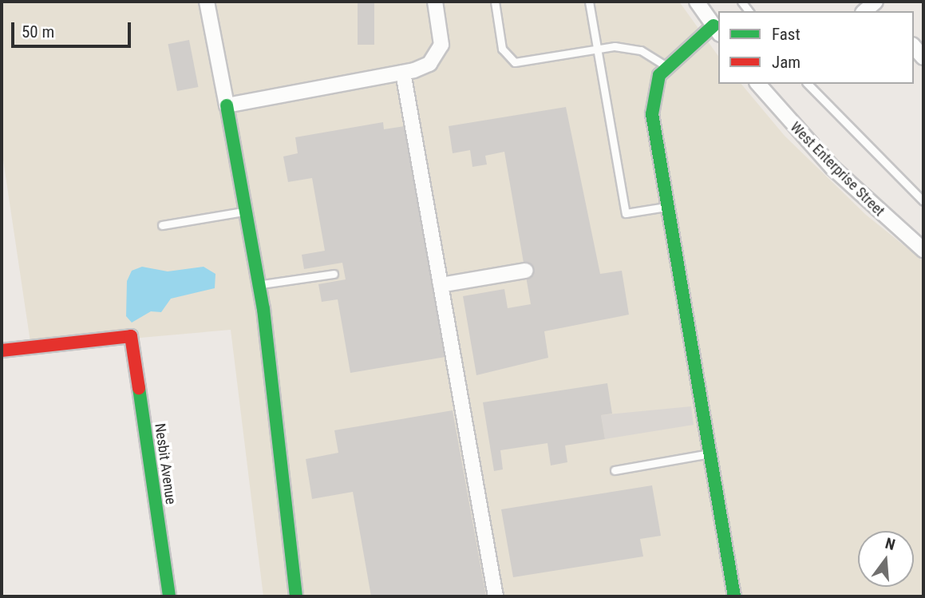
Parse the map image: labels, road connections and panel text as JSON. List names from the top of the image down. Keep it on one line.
{"streets":{"street":["West Enterprise Street","Nesbit Avenue"]},"legend":["Fast","Jam"],"scale_bar":"50 m","north":"top"}
